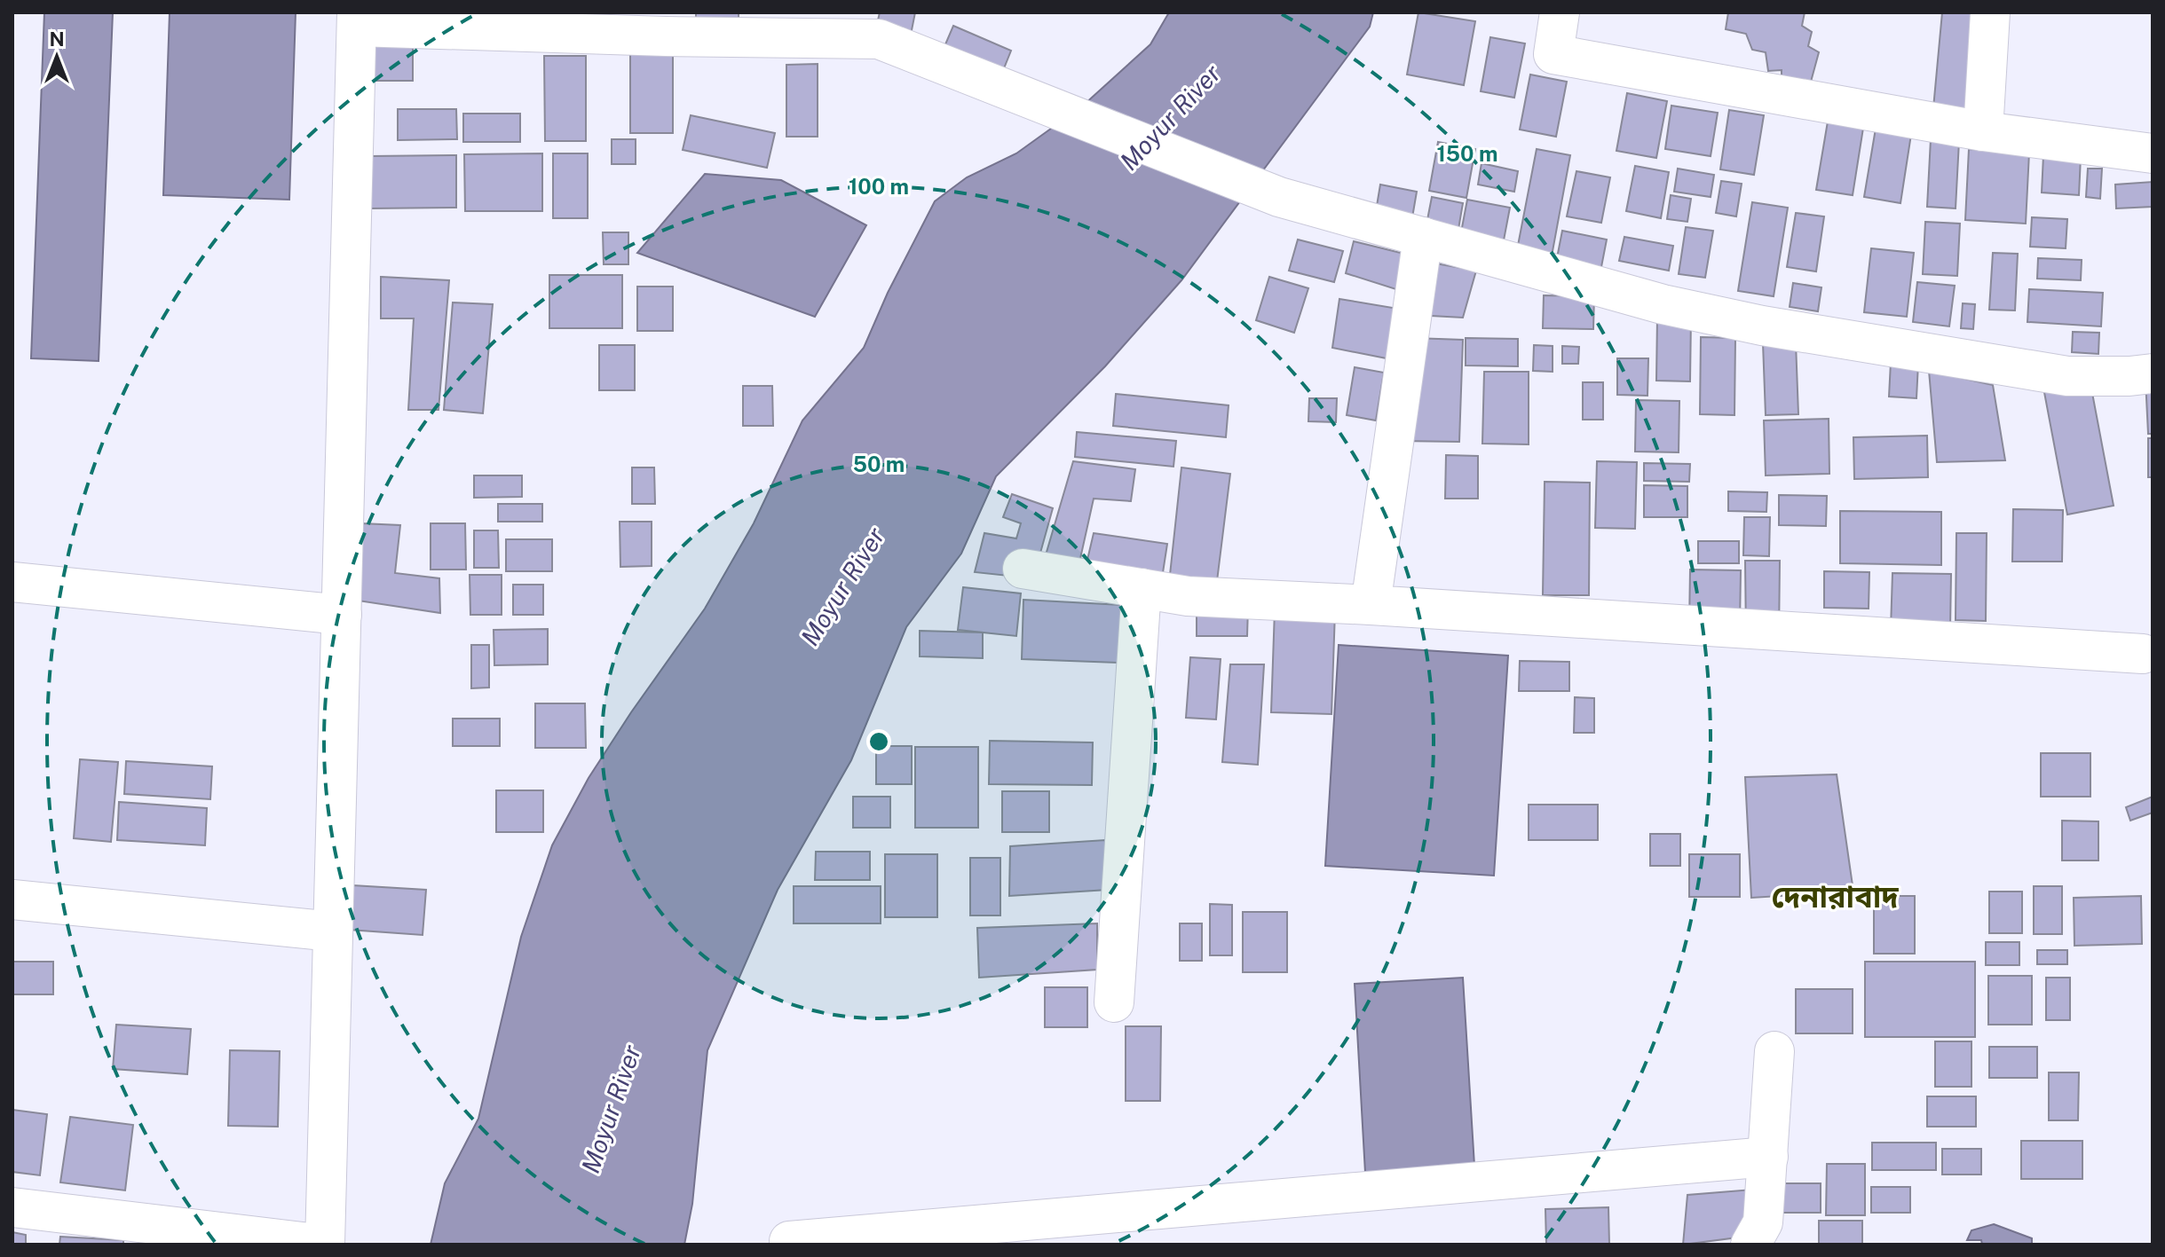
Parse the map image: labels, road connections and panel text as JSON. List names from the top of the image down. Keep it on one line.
{"districts":["দেনারাবাদ"],"water":["Moyur River"],"north":"top","rings":["150 m","100 m","50 m"]}
